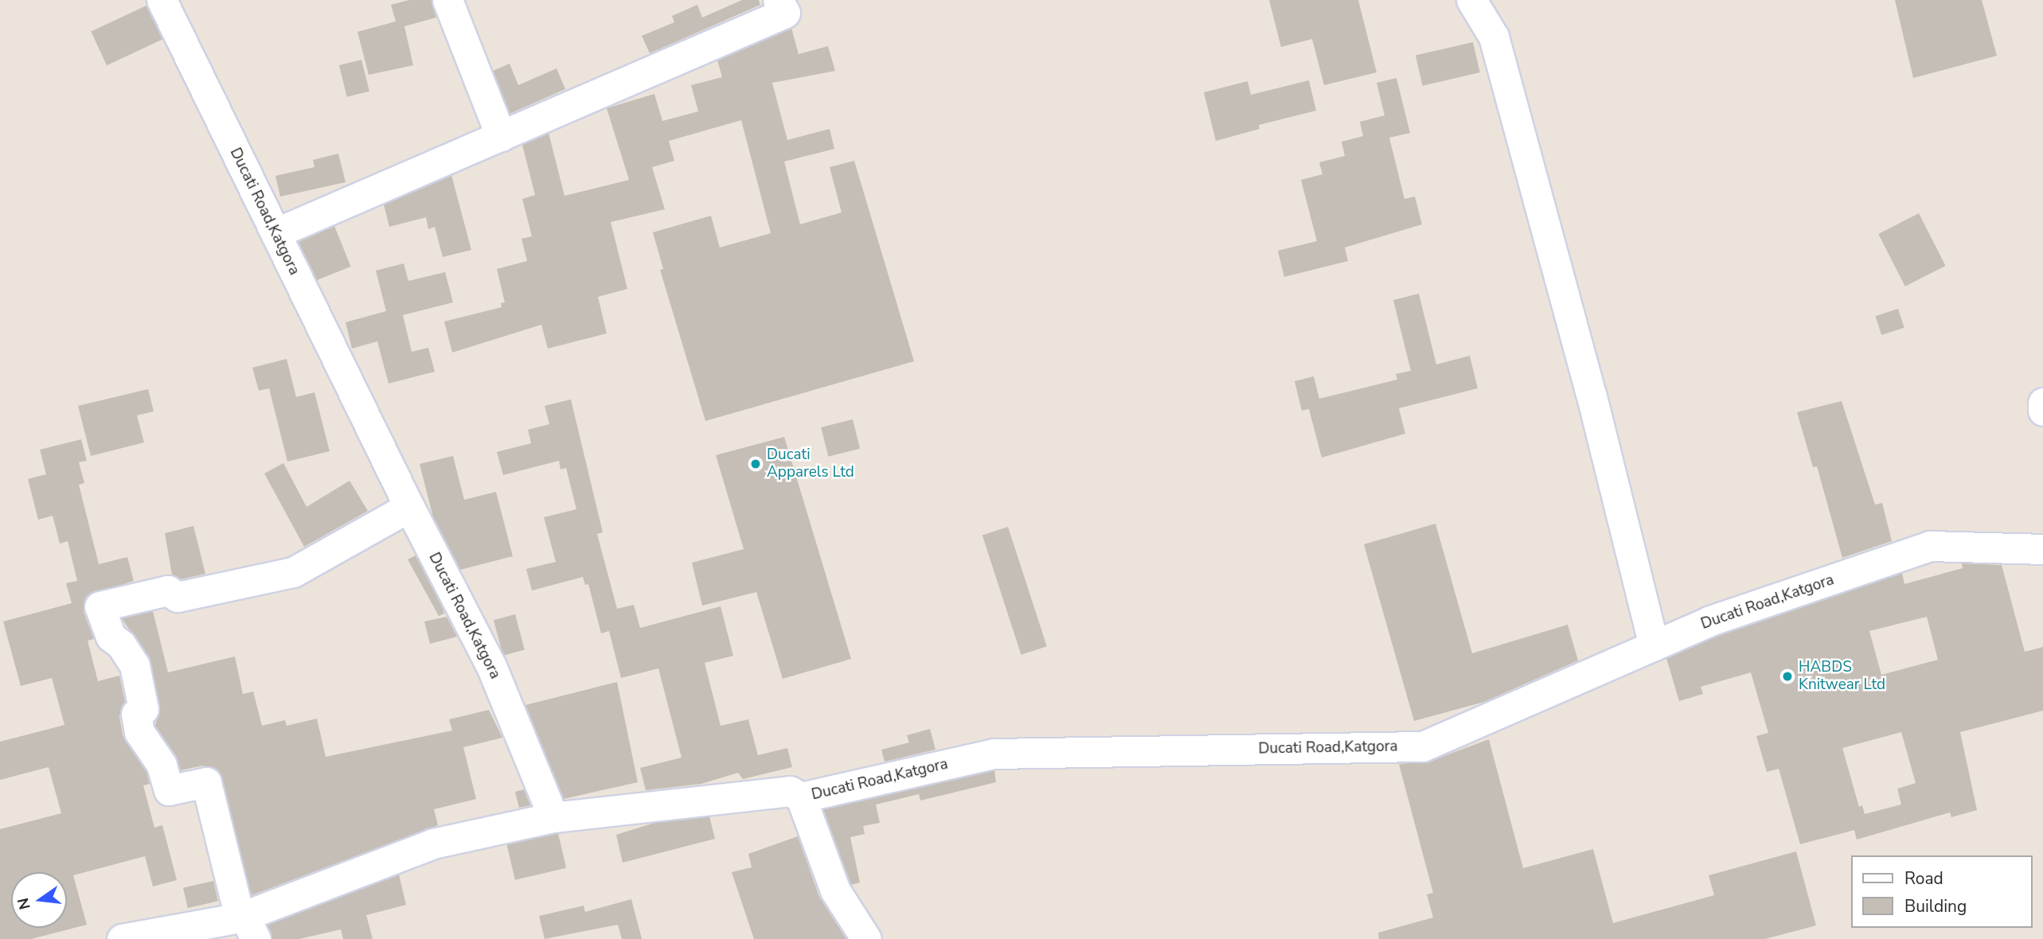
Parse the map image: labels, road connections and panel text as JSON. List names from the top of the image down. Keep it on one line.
{"streets":{"street":["Ducati Road,Katgora"]},"places":["Ducati Apparels Ltd","HABDS Knitwear Ltd"],"legend":["Road","Building"],"north":"left"}
